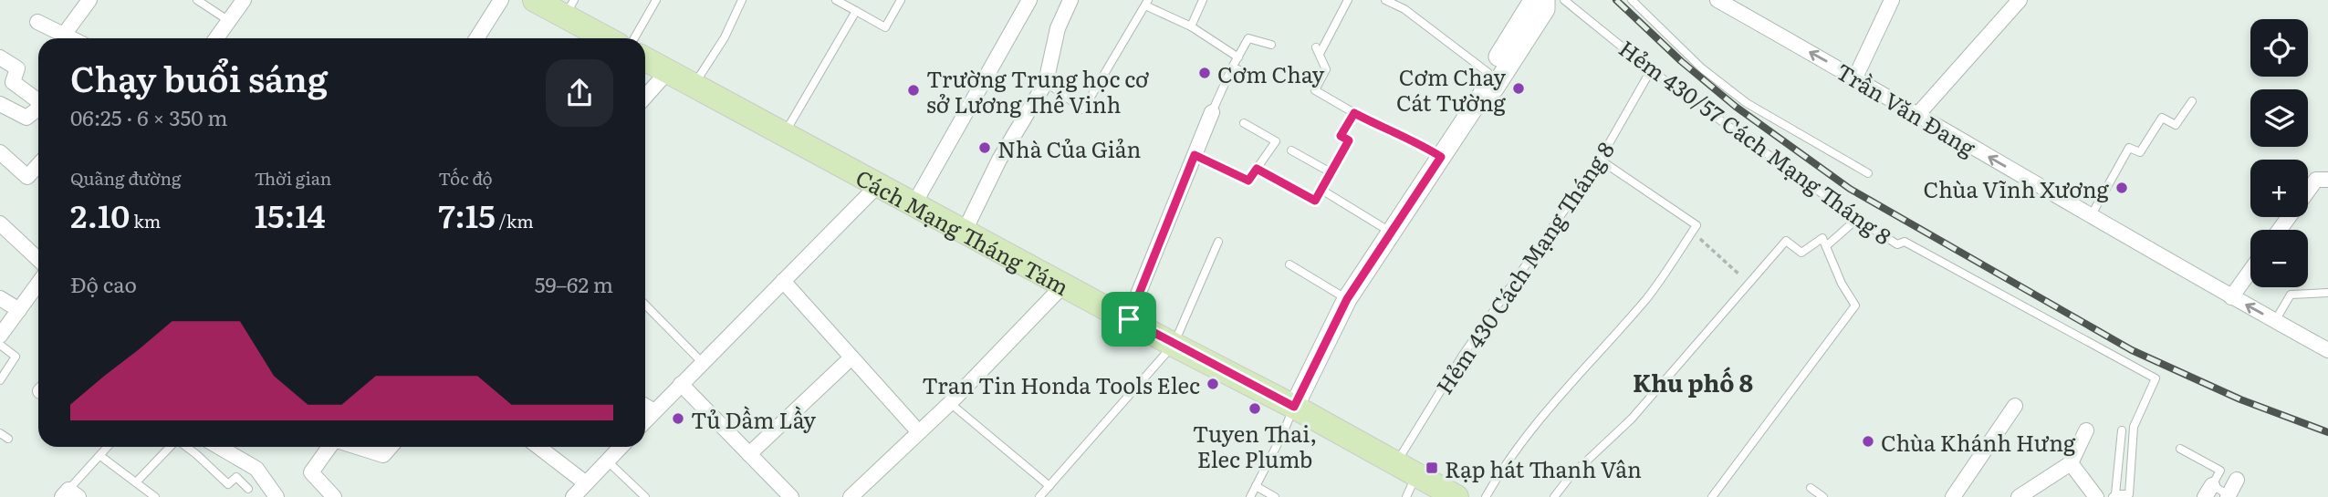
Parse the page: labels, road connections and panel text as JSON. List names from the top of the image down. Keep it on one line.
{"streets":{"main road":["Cách Mạng Tháng Tám"],"street":["Trần Văn Ðang"],"lane":["Hẻm 430/57 Cách Mạng Tháng 8","Hẻm 430 Cách Mạng Tháng 8"]},"crossings":[["Hẻm 430/57 Cách Mạng Tháng 8","Hẻm 430 Cách Mạng Tháng 8"],["Cách Mạng Tháng Tám","Hẻm 430 Cách Mạng Tháng 8"]],"one_way":["Trần Văn Ðang"],"districts":["Khu phố 8"],"places":{"other":["Cơm Chay","Cơm Chay Cát Tường","Trường Trung học cơ sở Lương Thế Vinh","Nhà Của Giản","Chùa Vĩnh Xương","Tran Tin Honda Tools Elec","Tuyen Thai, Elec Plumb","Tủ Dầm Lầy","Chùa Khánh Hưng"],"transit":["Rạp hát Thanh Vân"]},"page":{"map_buttons":["+","−"],"heading":["Chạy buổi sáng","06:25 · 6 × 350 m"],"stats":[["Quãng đường","2.10 km"],["Thời gian","15:14"],["Tốc độ","7:15 /km"]],"chart":["Độ cao","59–62 m"]}}
